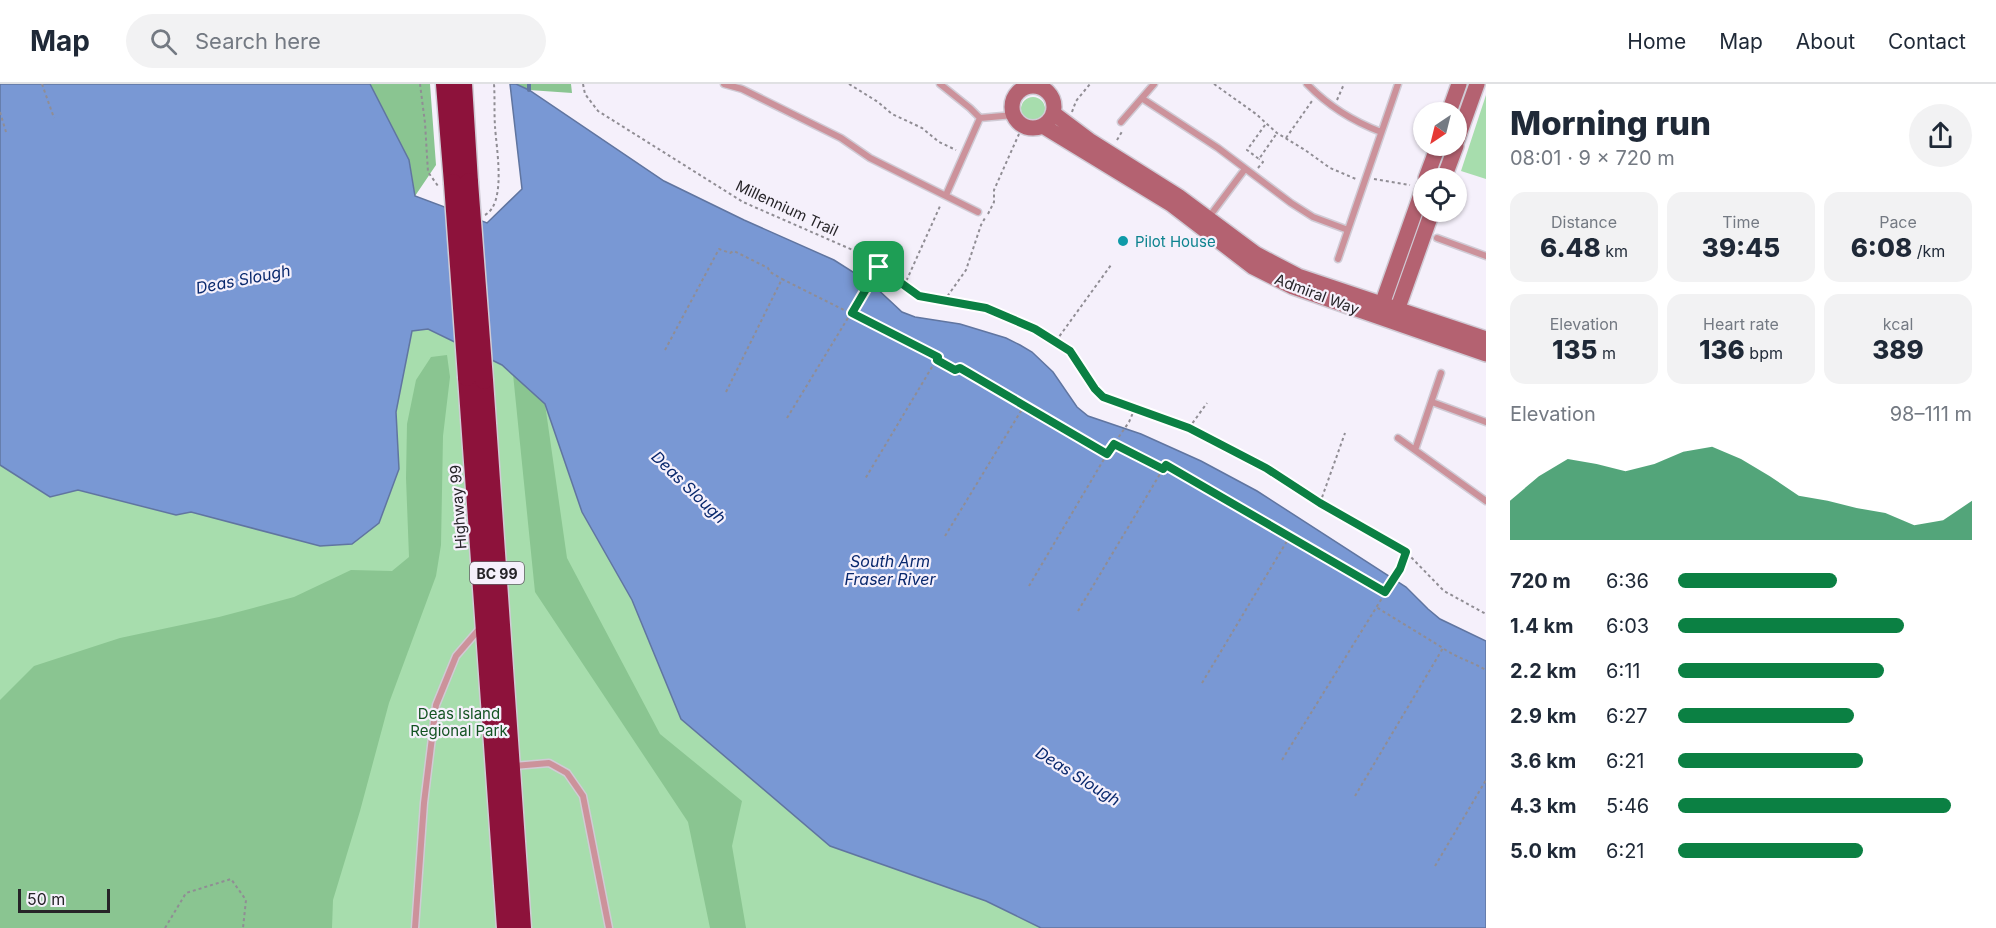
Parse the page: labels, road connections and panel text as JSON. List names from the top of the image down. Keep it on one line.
{"streets":{"highway":["Highway 99","BC 99"],"street":["Admiral Way"],"path":["Millennium Trail"]},"water":["Deas Slough","South Arm Fraser River"],"parks":["Deas Island Regional Park"],"places":["Pilot House"],"scale_bar":"50 m","north":"bottom left","page":{"header":"Map","search":"Search here","nav":["Home","Map","About","Contact"],"heading":["Morning run","08:01 · 9 × 720 m"],"stats":[["Distance","6.48 km"],["Time","39:45"],["Pace","6:08 /km"],["Elevation","135 m"],["Heart rate","136 bpm"],["kcal","389"]],"chart":["Elevation","98–111 m"],"list":[{"name":"720 m","note":"6:36"},{"name":"1.4 km","note":"6:03"},{"name":"2.2 km","note":"6:11"},{"name":"2.9 km","note":"6:27"},{"name":"3.6 km","note":"6:21"},{"name":"4.3 km","note":"5:46"},{"name":"5.0 km","note":"6:21"}],"scale":"50 m"}}
